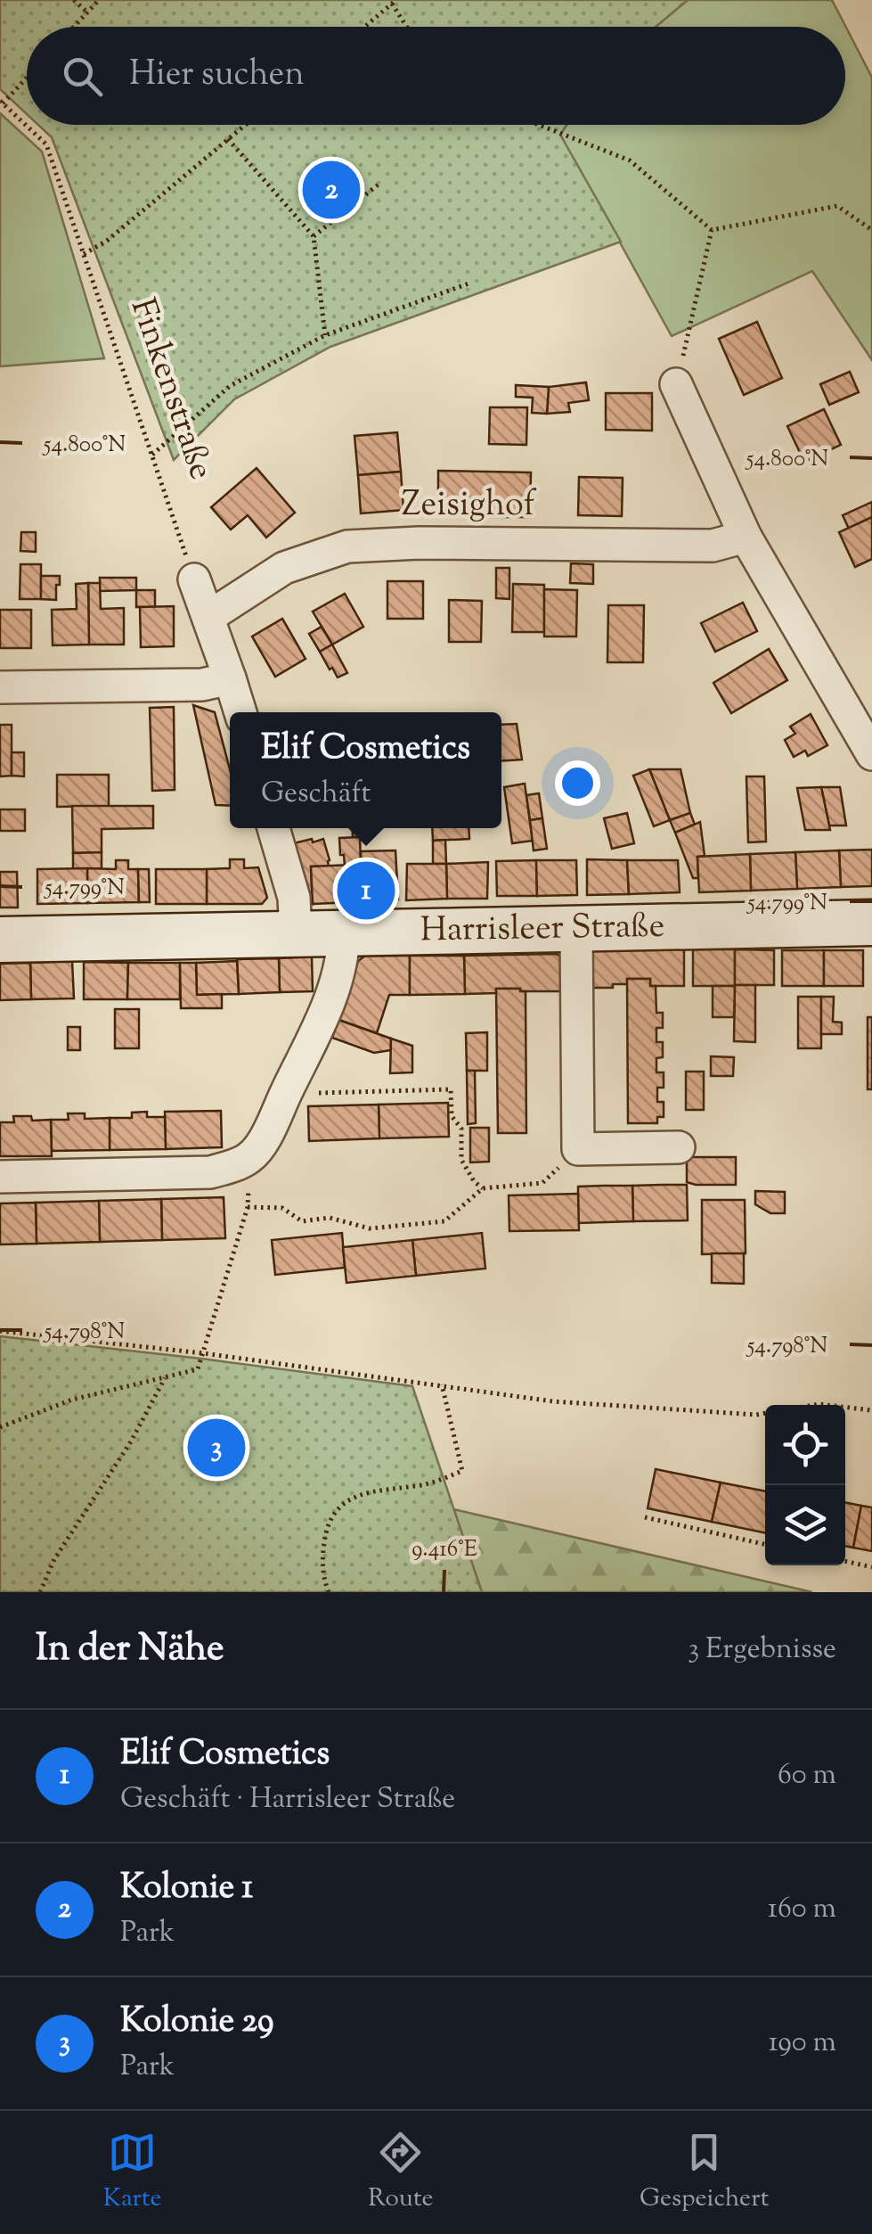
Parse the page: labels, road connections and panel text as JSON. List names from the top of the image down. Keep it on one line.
{"streets":{"main road":["Harrisleer Straße"],"street":["Zeisighof"],"path":["Finkenstraße"]},"page":{"search":"Hier suchen","pins":["2","1","3"],"popup":["Elif Cosmetics","Geschäft"],"heading":["In der Nähe","3 Ergebnisse"],"list":[{"mark":"1","name":"Elif Cosmetics","note":"Geschäft · Harrisleer Straße","value":"60 m"},{"mark":"2","name":"Kolonie 1","note":"Park","value":"160 m"},{"mark":"3","name":"Kolonie 29","note":"Park","value":"190 m"}],"nav":["Karte","Route","Gespeichert"]},"coordinates":["54.800°N","54.799°N","54.798°N","9.416°E"]}
